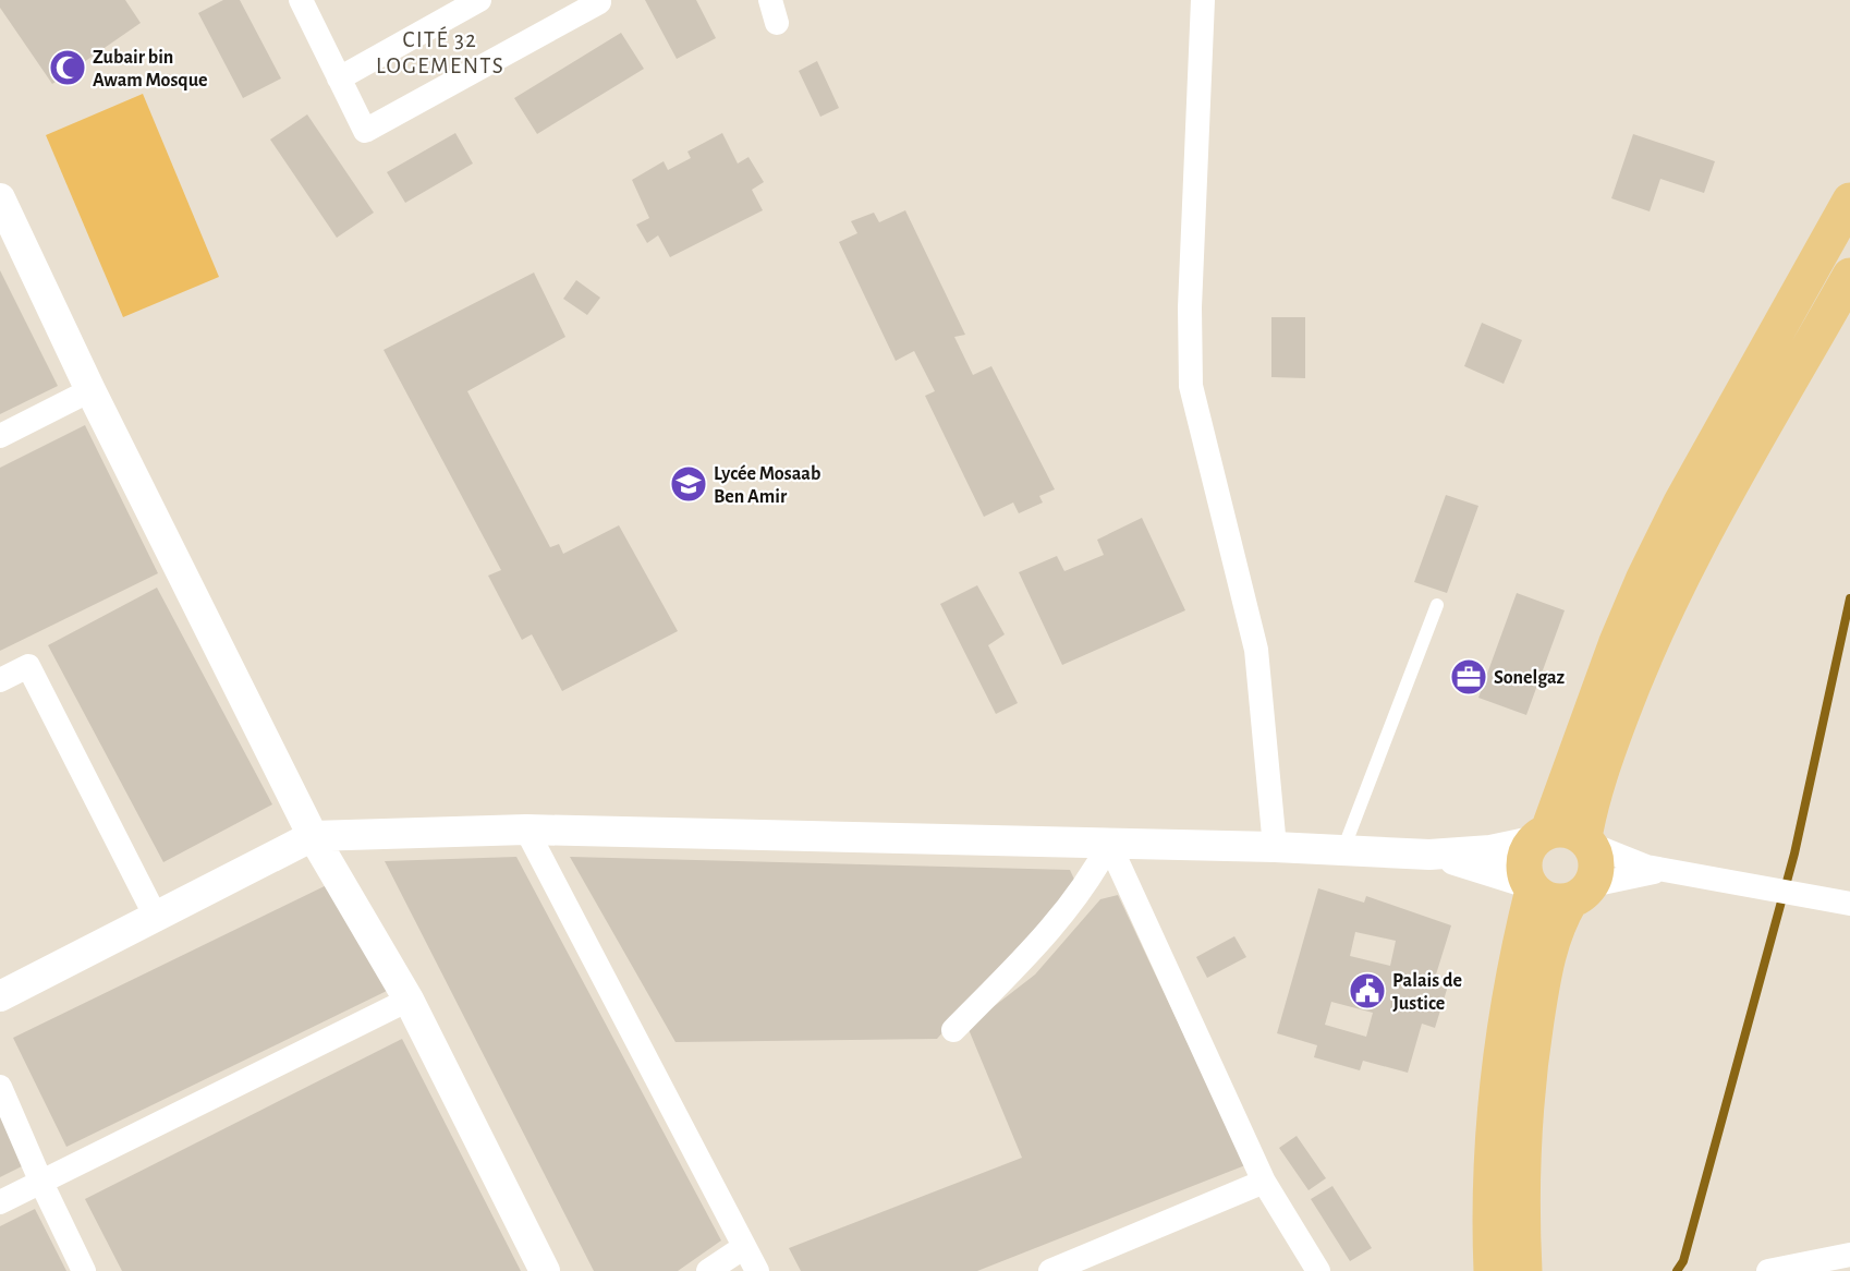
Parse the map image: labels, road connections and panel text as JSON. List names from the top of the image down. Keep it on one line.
{"districts":["CITÉ 32 LOGEMENTS"],"places":{"mosque":["Zubair bin Awam Mosque"],"school or university":["Lycée Mosaab Ben Amir"],"office":["Sonelgaz"],"public building":["Palais de Justice"]}}
